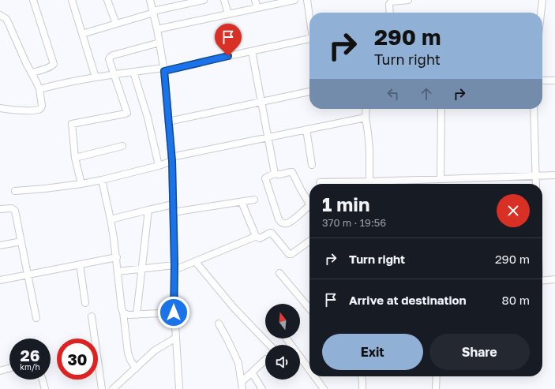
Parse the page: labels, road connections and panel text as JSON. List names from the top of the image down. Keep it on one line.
{"north":"top","page":{"turn":["290 m","Turn right"],"heading":["1 min","370 m · 19:56"],"list":[{"name":"Turn right","value":"290 m"},{"name":"Arrive at destination","value":"80 m"}],"buttons":["Exit","Share"],"speed":"26 km/h","limit":"30"}}
